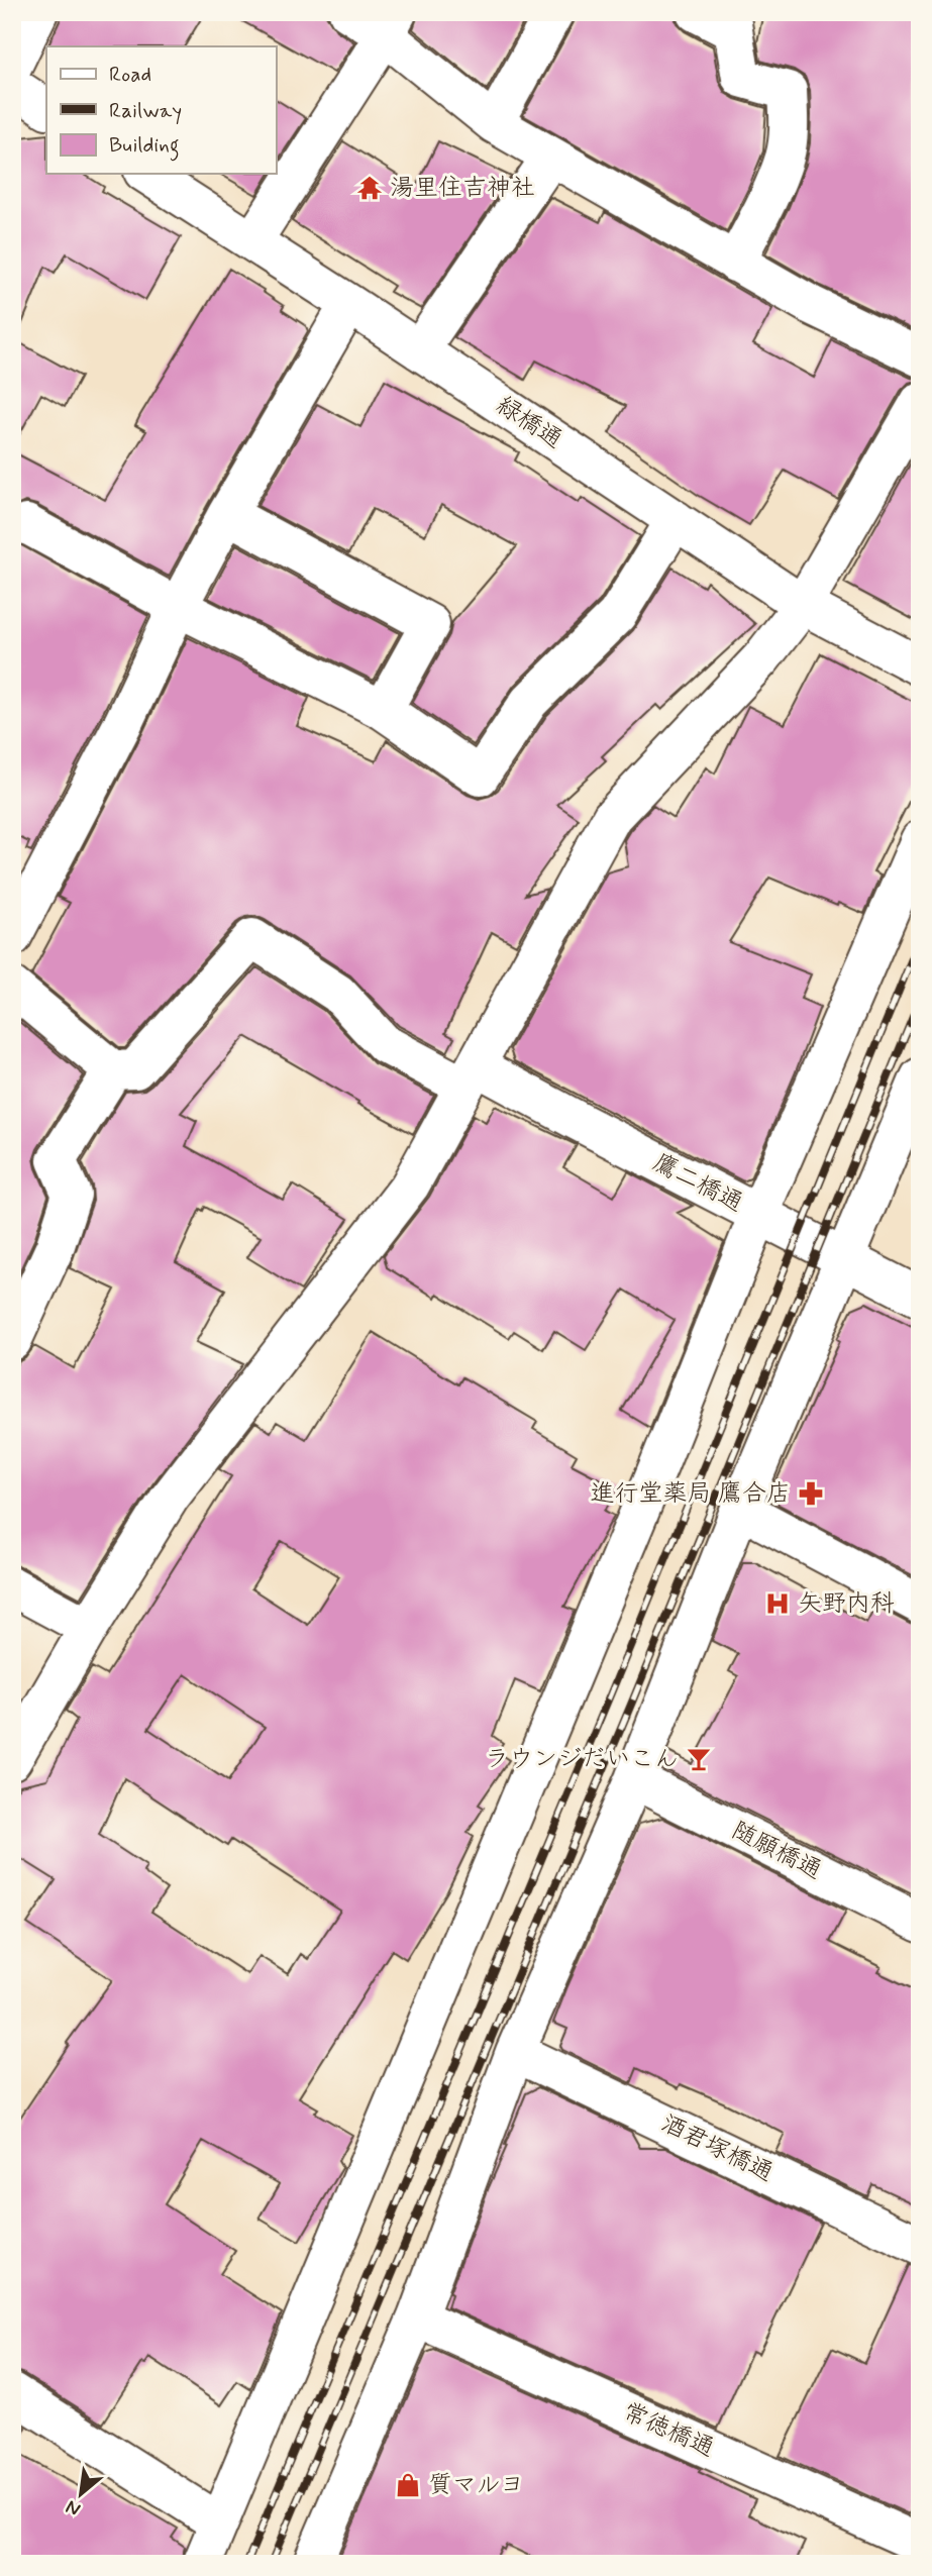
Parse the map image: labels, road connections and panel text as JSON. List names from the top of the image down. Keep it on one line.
{"streets":{"street":["緑橋通","鷹二橋通","随願橋通","酒君塚橋通","常徳橋通"]},"places":{"temple":["湯里住吉神社"],"pharmacy":["進行堂薬局 鷹合店"],"hospital":["矢野内科"],"bar":["ラウンジだいこん"],"shop":["質マルヨ"]},"legend":["Road","Railway","Building"],"north":"bottom left"}
